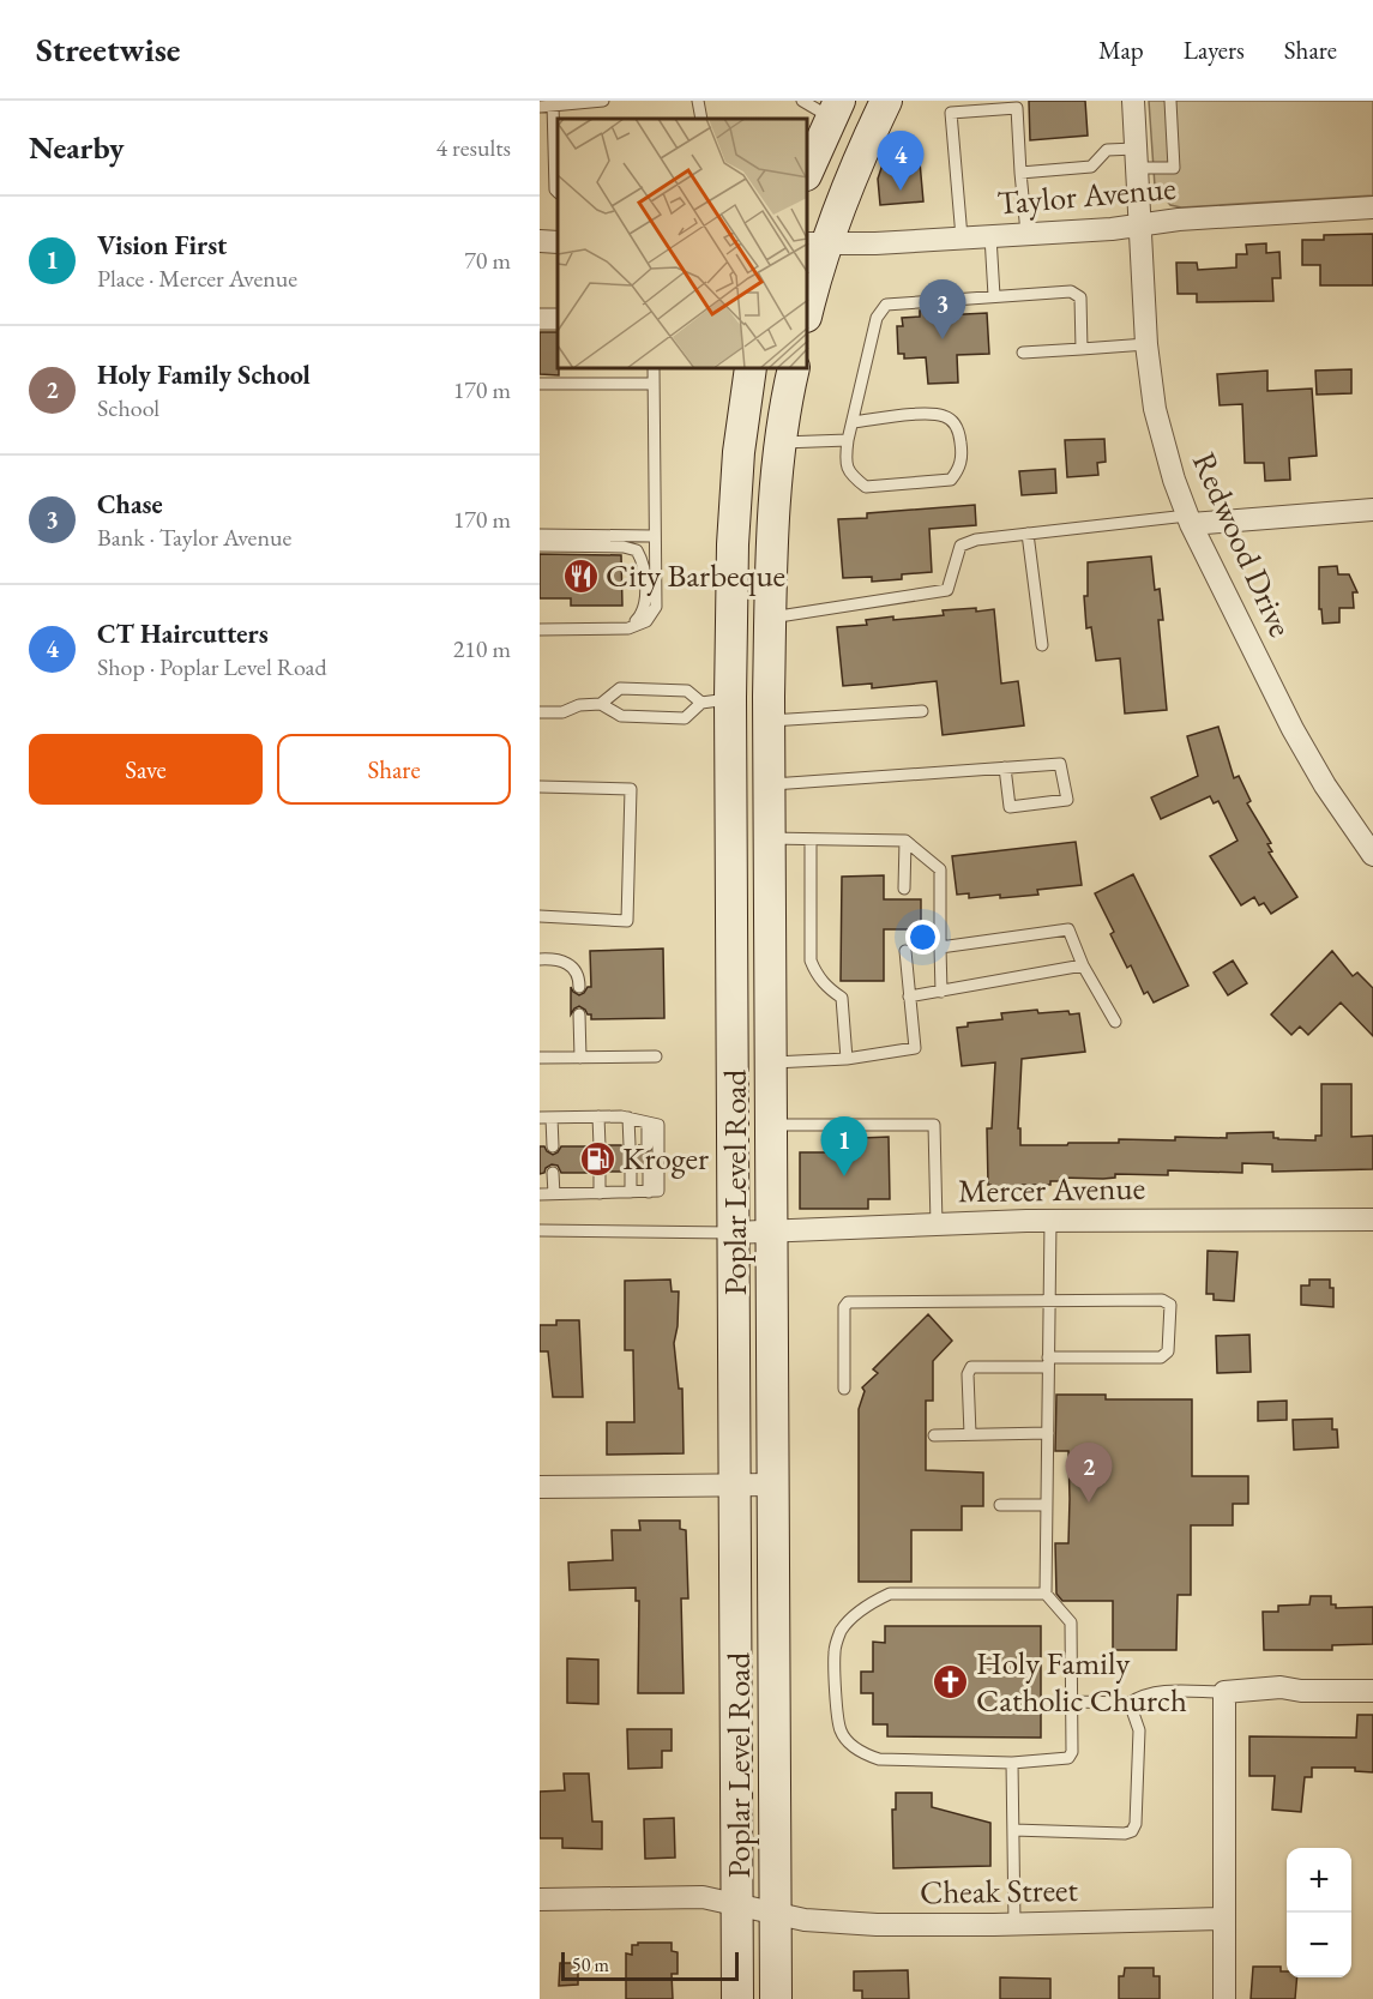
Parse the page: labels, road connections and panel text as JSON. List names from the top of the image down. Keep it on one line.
{"streets":{"main road":["Poplar Level Road"],"street":["Taylor Avenue","Redwood Drive","Mercer Avenue","Cheak Street"]},"crossings":[["Taylor Avenue","Redwood Drive"],["Poplar Level Road","Mercer Avenue"],["Poplar Level Road","Cheak Street"]],"places":{"restaurant":["City Barbeque"],"fuel station":["Kroger"],"church":["Holy Family Catholic Church"]},"scale_bar":"50 m","page":{"header":"Streetwise","nav":["Map","Layers","Share"],"heading":["Nearby","4 results"],"pins":["4","3","1","2"],"list":[{"mark":"1","name":"Vision First","note":"Place · Mercer Avenue","value":"70 m"},{"mark":"2","name":"Holy Family School","note":"School","value":"170 m"},{"mark":"3","name":"Chase","note":"Bank · Taylor Avenue","value":"170 m"},{"mark":"4","name":"CT Haircutters","note":"Shop · Poplar Level Road","value":"210 m"}],"buttons":["Save","Share"],"map_buttons":["+","−"],"scale":"50 m"}}
